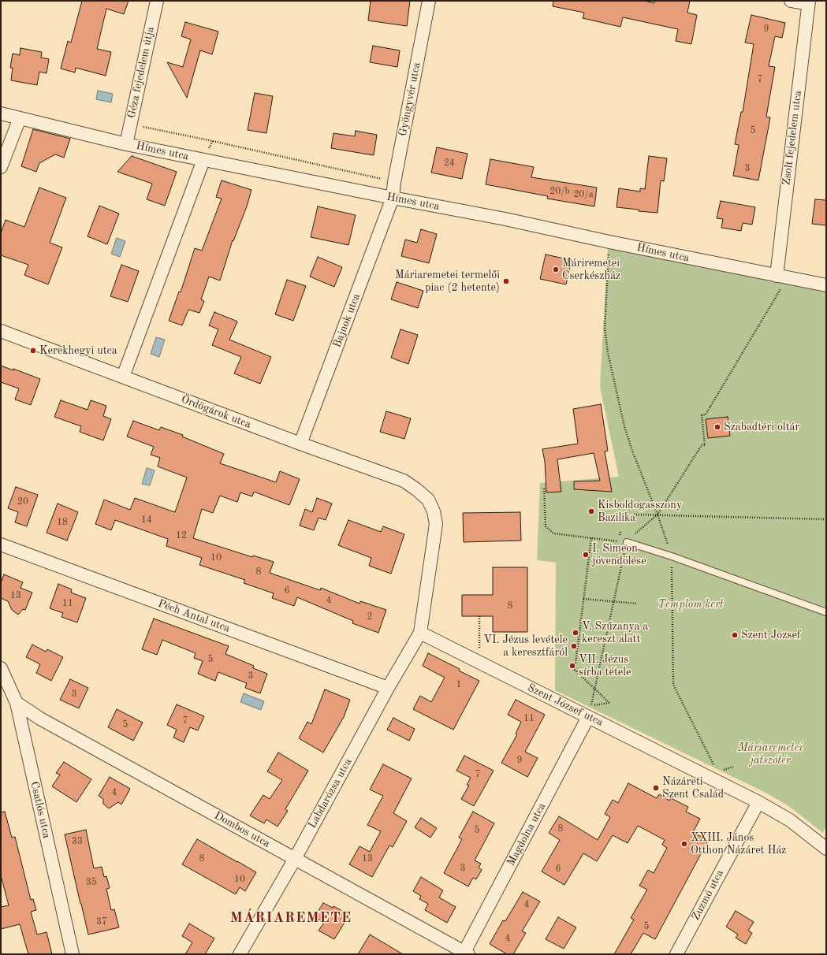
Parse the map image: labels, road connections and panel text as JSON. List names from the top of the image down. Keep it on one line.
{"streets":{"street":["Géza fejedelem útja","Gyöngyvér utca","Zsolt fejedelem utca","Hímes utca","Bajnok utca","Ördögárok utca","Péch Antal utca","Szent József utca","Labdarózsa utca","Csatlós utca","Dombos utca","Magdolna utca","Zuzmó utca"]},"crossings":[["Géza fejedelem útja","Hímes utca"],["Gyöngyvér utca","Hímes utca"],["Gyöngyvér utca","Bajnok utca"],["Zsolt fejedelem utca","Hímes utca"],["Hímes utca","Bajnok utca"],["Bajnok utca","Ördögárok utca"],["Ördögárok utca","Szent József utca"],["Ördögárok utca","Labdarózsa utca"],["Péch Antal utca","Labdarózsa utca"],["Szent József utca","Labdarózsa utca"],["Szent József utca","Magdolna utca"],["Szent József utca","Zuzmó utca"],["Labdarózsa utca","Dombos utca"],["Csatlós utca","Dombos utca"],["Dombos utca","Magdolna utca"]],"districts":["MÁRIAREMETE"],"parks":["Templom kert","Máriaremetei játszótér"],"places":["Máriremetei Cserkészház","Máriaremetei termelői piac (2 hetente)","Kerekhegyi utca","Szabadtéri oltár","Kisboldogasszony Bazilika","I. Simeon jövendölése","V. Szűzanya a kereszt alatt","Szent József","VI. Jézus levétele a keresztfáról","VII. Jézus sírba tétele","Názáreti Szent Család","XXIII. János Otthon Názáret Ház"],"house_numbers":["9","7","5","24","3","20/b","20/a","20","14","18","12","10","8","6","13","4","11","8","2","5","3","1","3","11","7","5","9","7","4","8","5","33","8","13","3","6","10","35","4","37","5","4"]}
